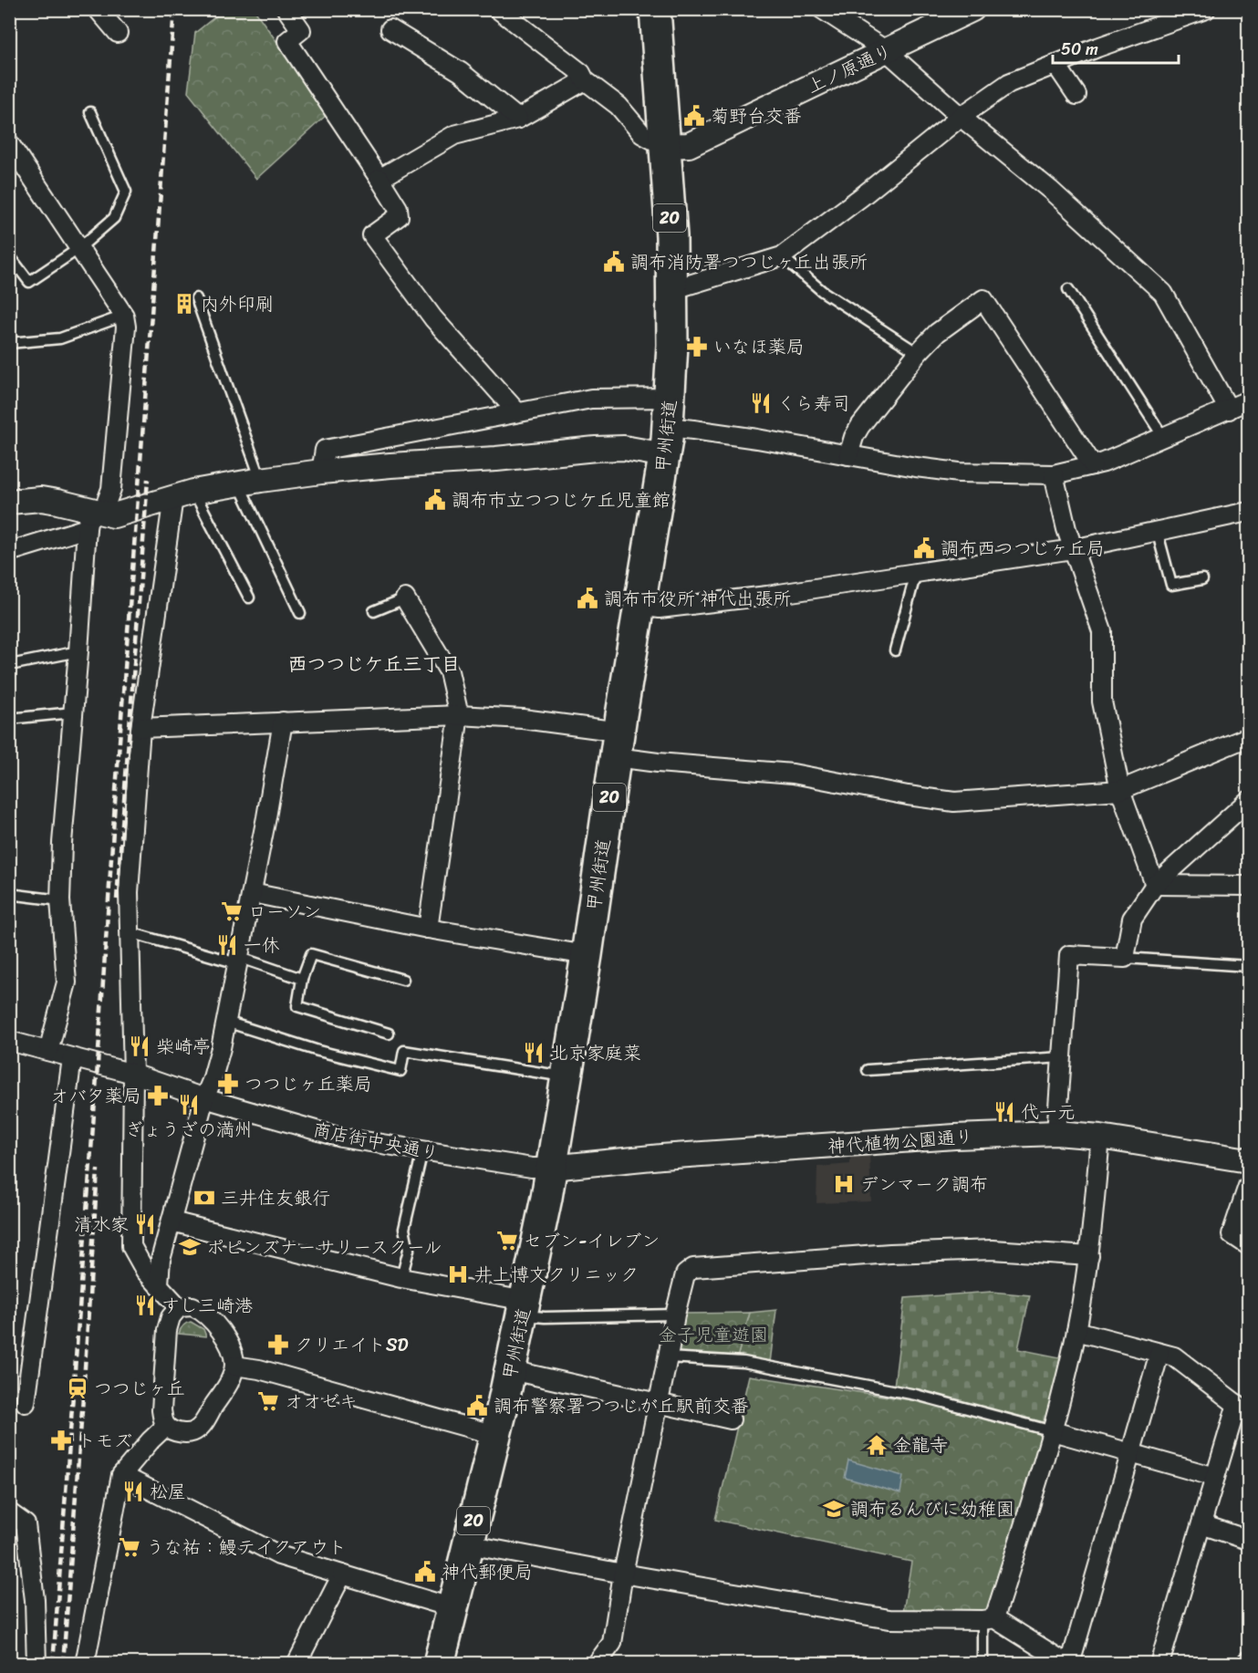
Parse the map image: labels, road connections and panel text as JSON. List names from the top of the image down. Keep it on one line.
{"streets":{"highway":["20","甲州街道"],"street":["上ノ原通り","商店街中央通り","神代植物公園通り"]},"crossings":[["上ノ原通り","甲州街道"],["甲州街道","商店街中央通り"],["甲州街道","神代植物公園通り"],["商店街中央通り","神代植物公園通り"]],"districts":["西つつじケ丘三丁目"],"parks":["金子児童遊園"],"places":{"public building":["菊野台交番","調布消防署つつじヶ丘出張所","調布市立つつじケ丘児童館","調布西つつじヶ丘局","調布市役所 神代出張所","調布警察署つつじが丘駅前交番","神代郵便局"],"building":["内外印刷"],"pharmacy":["いなほ薬局","つつじヶ丘薬局","オバタ薬局","クリエイトSD","トモズ"],"restaurant":["くら寿司","一休","柴崎亭","北京家庭菜","ぎょうざの満州","代一元","清水家","すし三崎港","松屋"],"supermarket":["ローソン","セブン-イレブン","オオゼキ","うな祐：鰻テイクアウト"],"hospital":["デンマーク調布","井上博文クリニック"],"bank":["三井住友銀行"],"school or university":["ポピンズナーサリースクール","調布るんびに幼稚園"],"station":["つつじヶ丘"],"temple":["金龍寺"]},"scale_bar":"50 m"}
